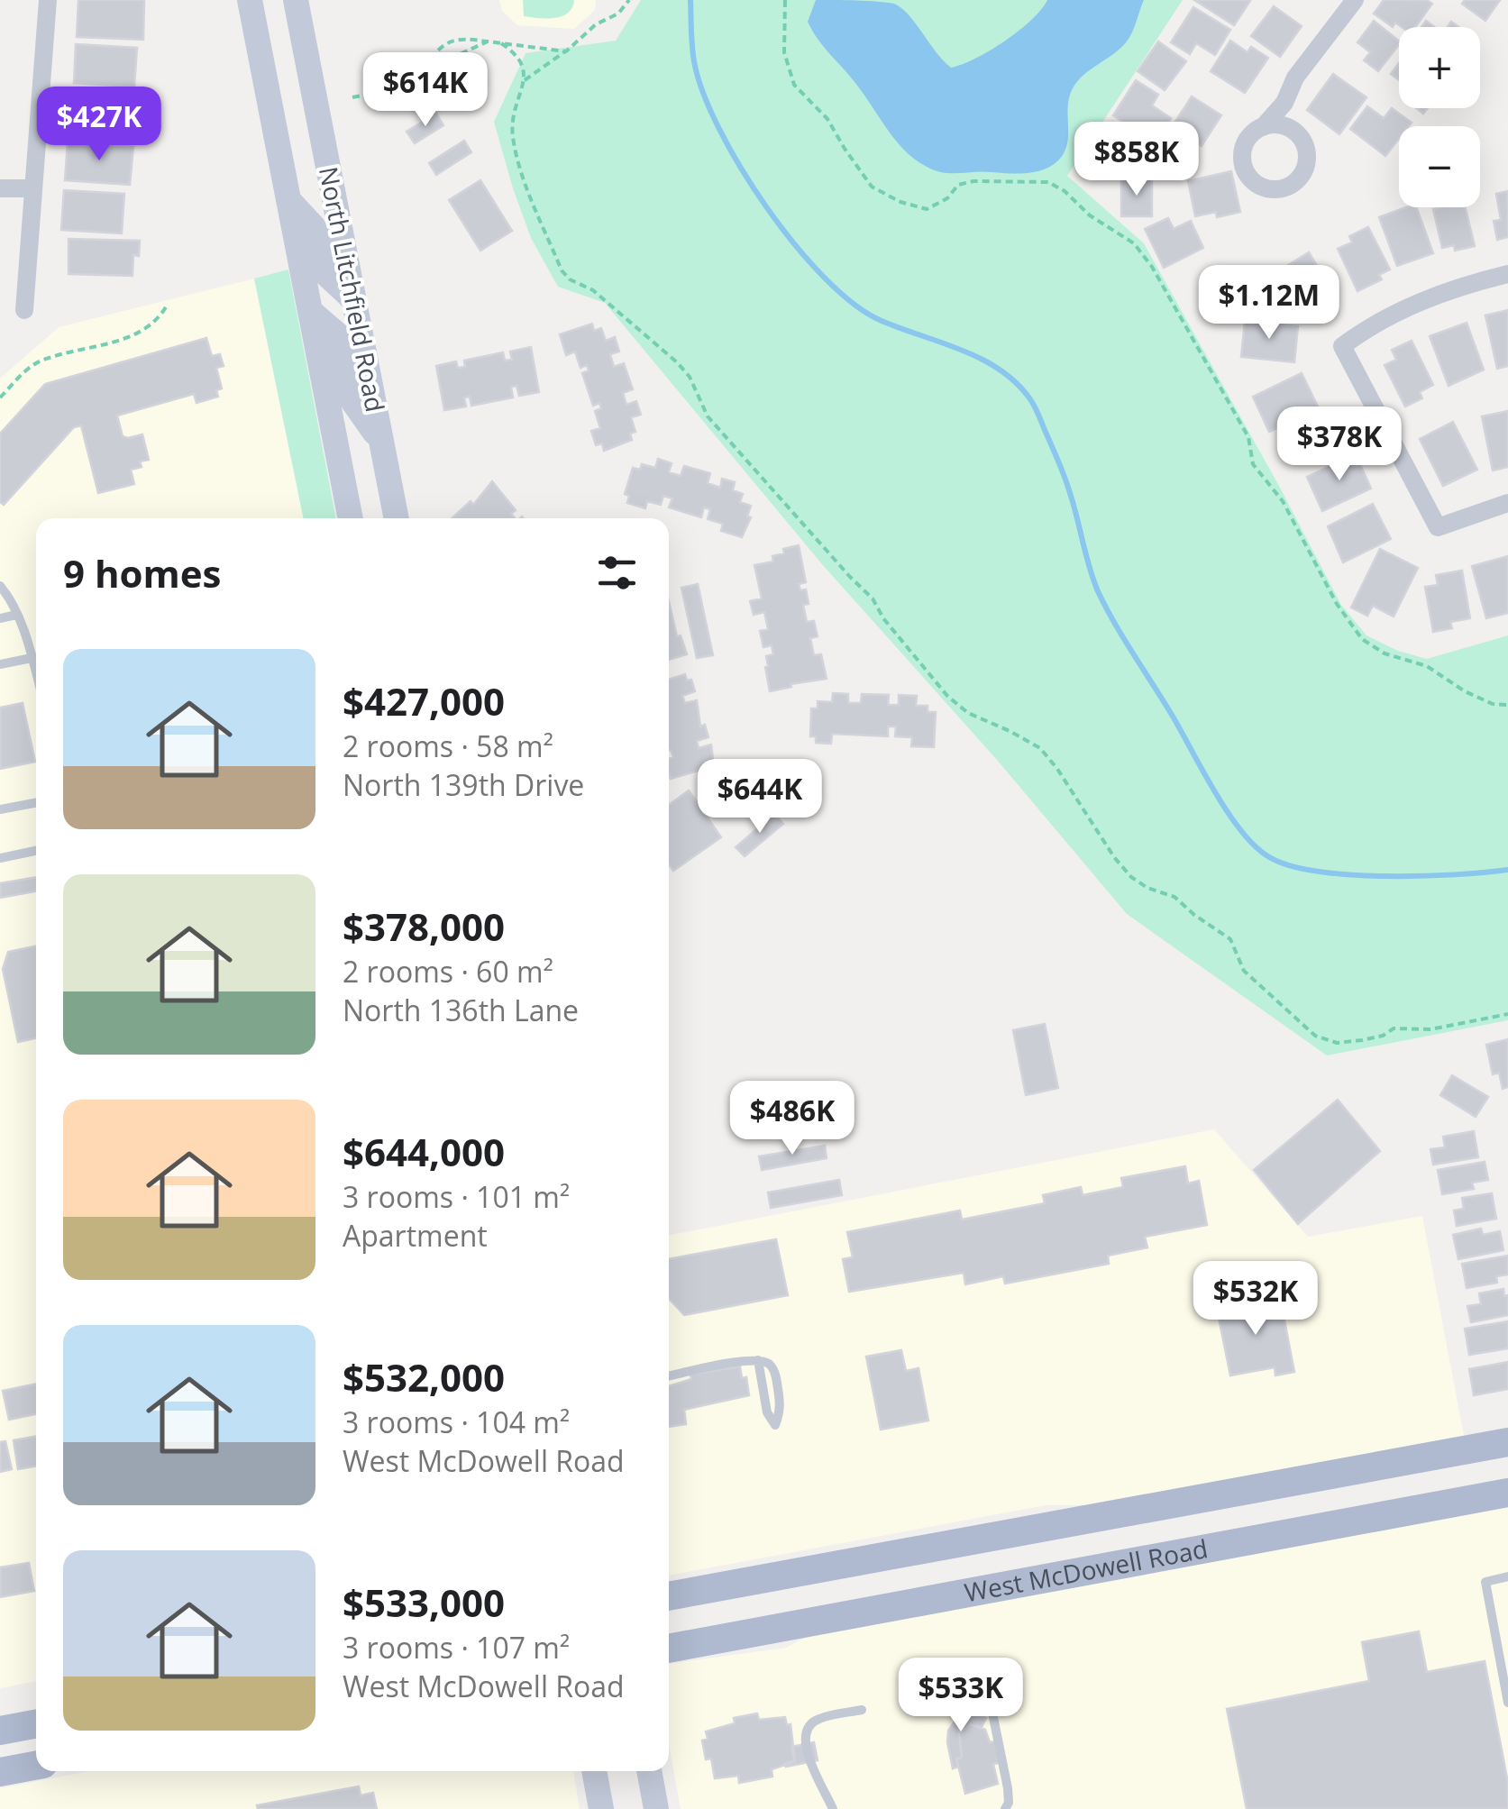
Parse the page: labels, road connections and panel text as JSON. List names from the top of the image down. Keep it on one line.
{"streets":{"main road":["North Litchfield Road","West McDowell Road"]},"page":{"map_buttons":["+","−"],"price":["$614K","$427K","$858K","$1.12M","$378K","$644K","$486K","$532K","$533K"],"heading":"9 homes","list":[{"name":"$427,000","note":"2 rooms · 58 m² · North 139th Drive"},{"name":"$378,000","note":"2 rooms · 60 m² · North 136th Lane"},{"name":"$644,000","note":"3 rooms · 101 m² · Apartment"},{"name":"$532,000","note":"3 rooms · 104 m² · West McDowell Road"},{"name":"$533,000","note":"3 rooms · 107 m² · West McDowell Road"}]}}
